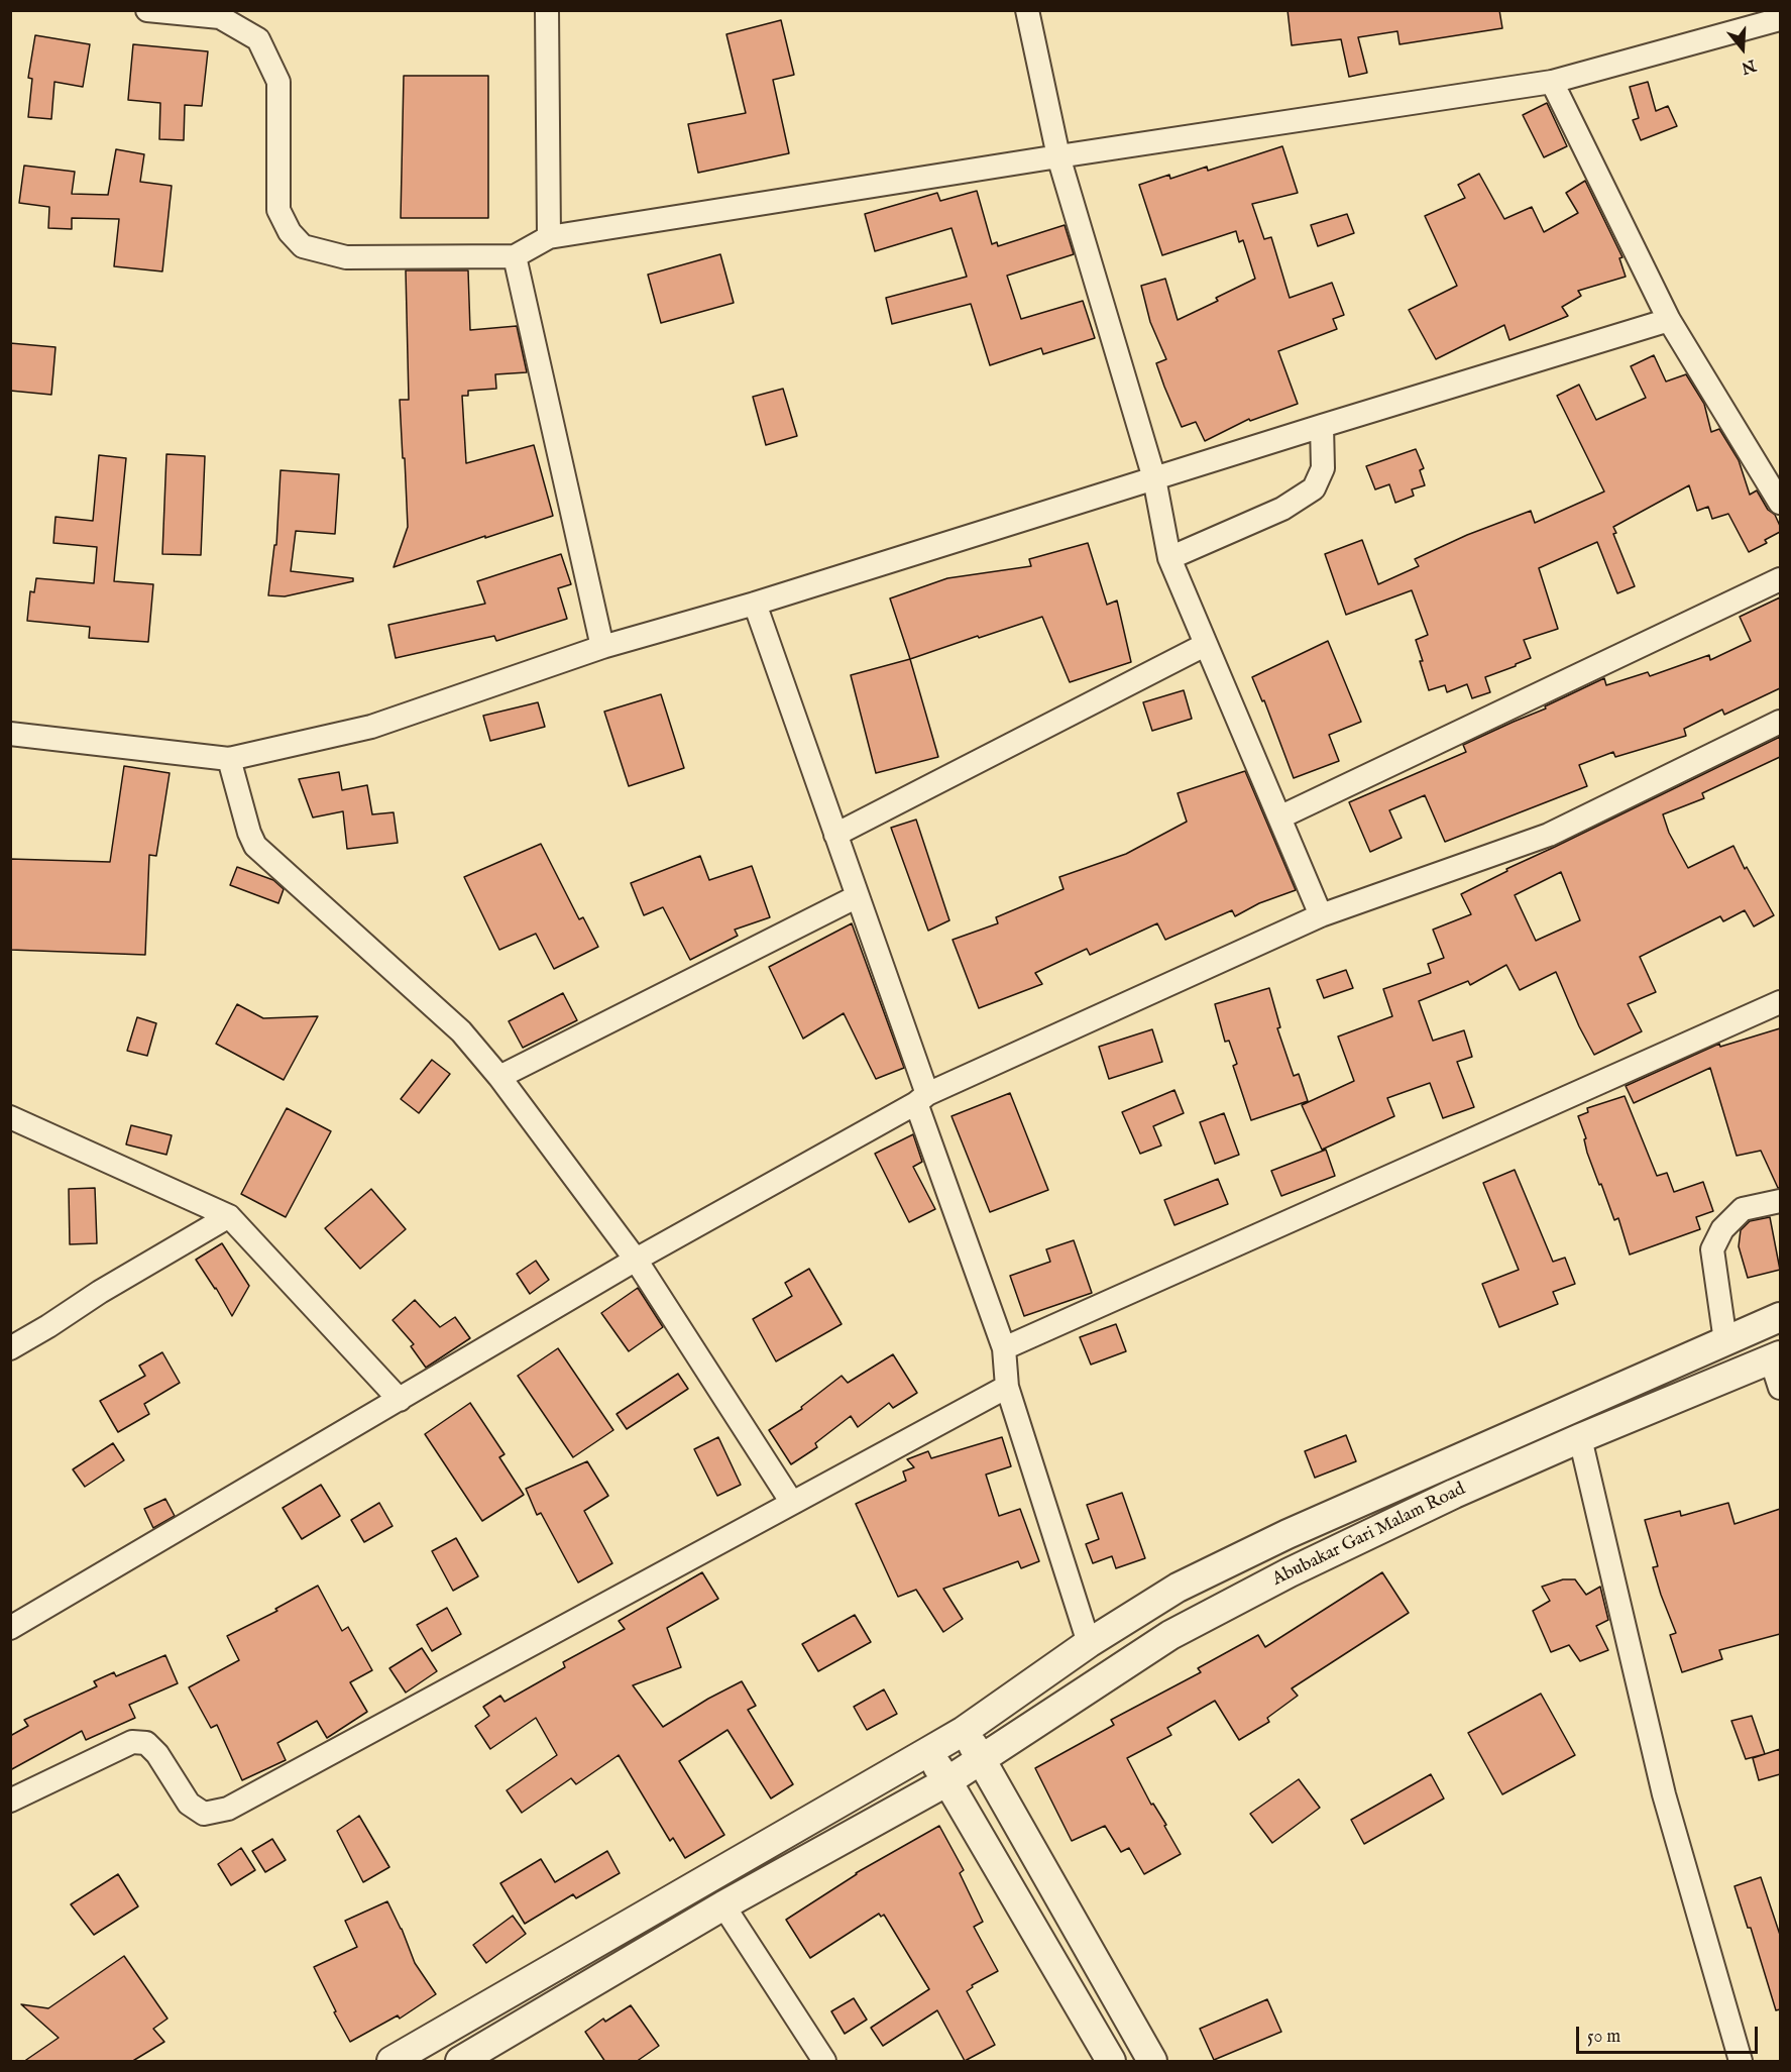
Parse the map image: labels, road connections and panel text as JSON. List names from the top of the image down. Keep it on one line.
{"streets":{"street":["Abubakar Gari Malam Road"]},"scale_bar":"50 m","north":"bottom"}
